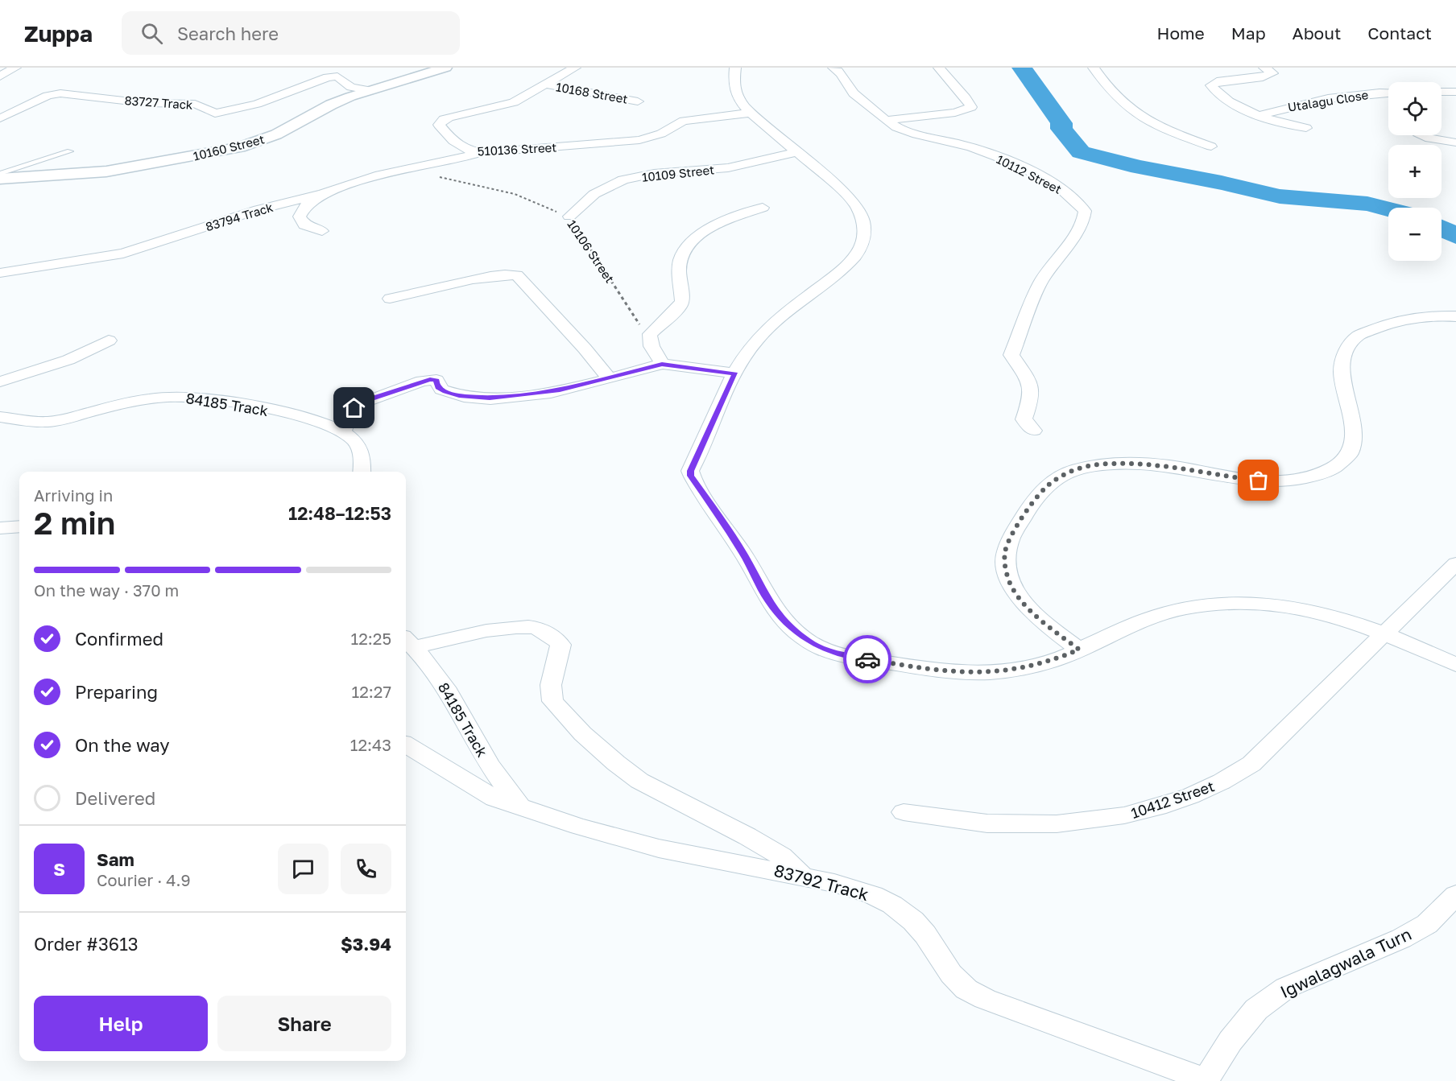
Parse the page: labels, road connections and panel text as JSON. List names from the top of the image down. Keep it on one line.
{"streets":{"street":["10168 Street","Utalagu Close","83727 Track","10160 Street","510136 Street","10109 Street","10112 Street","83794 Track","84185 Track","10412 Street","83792 Track","Igwalagwala Turn"],"path":["10106 Street"]},"crossings":[["10168 Street","510136 Street"],["83727 Track","10160 Street"],["510136 Street","83794 Track"],["10109 Street","10106 Street"],["84185 Track","83792 Track"],["83792 Track","Igwalagwala Turn"]],"page":{"header":"Zuppa","search":"Search here","nav":["Home","Map","About","Contact"],"map_buttons":["+","−"],"heading":["2 min","Arriving in","12:48–12:53"],"panel":["Sam","Courier · 4.9","Order #3613","$3.94"],"bar":"On the way · 370 m","list":[["Confirmed","12:25"],["Preparing","12:27"],["On the way","12:43"],"Delivered"],"round":"S","buttons":["Help","Share"]}}
